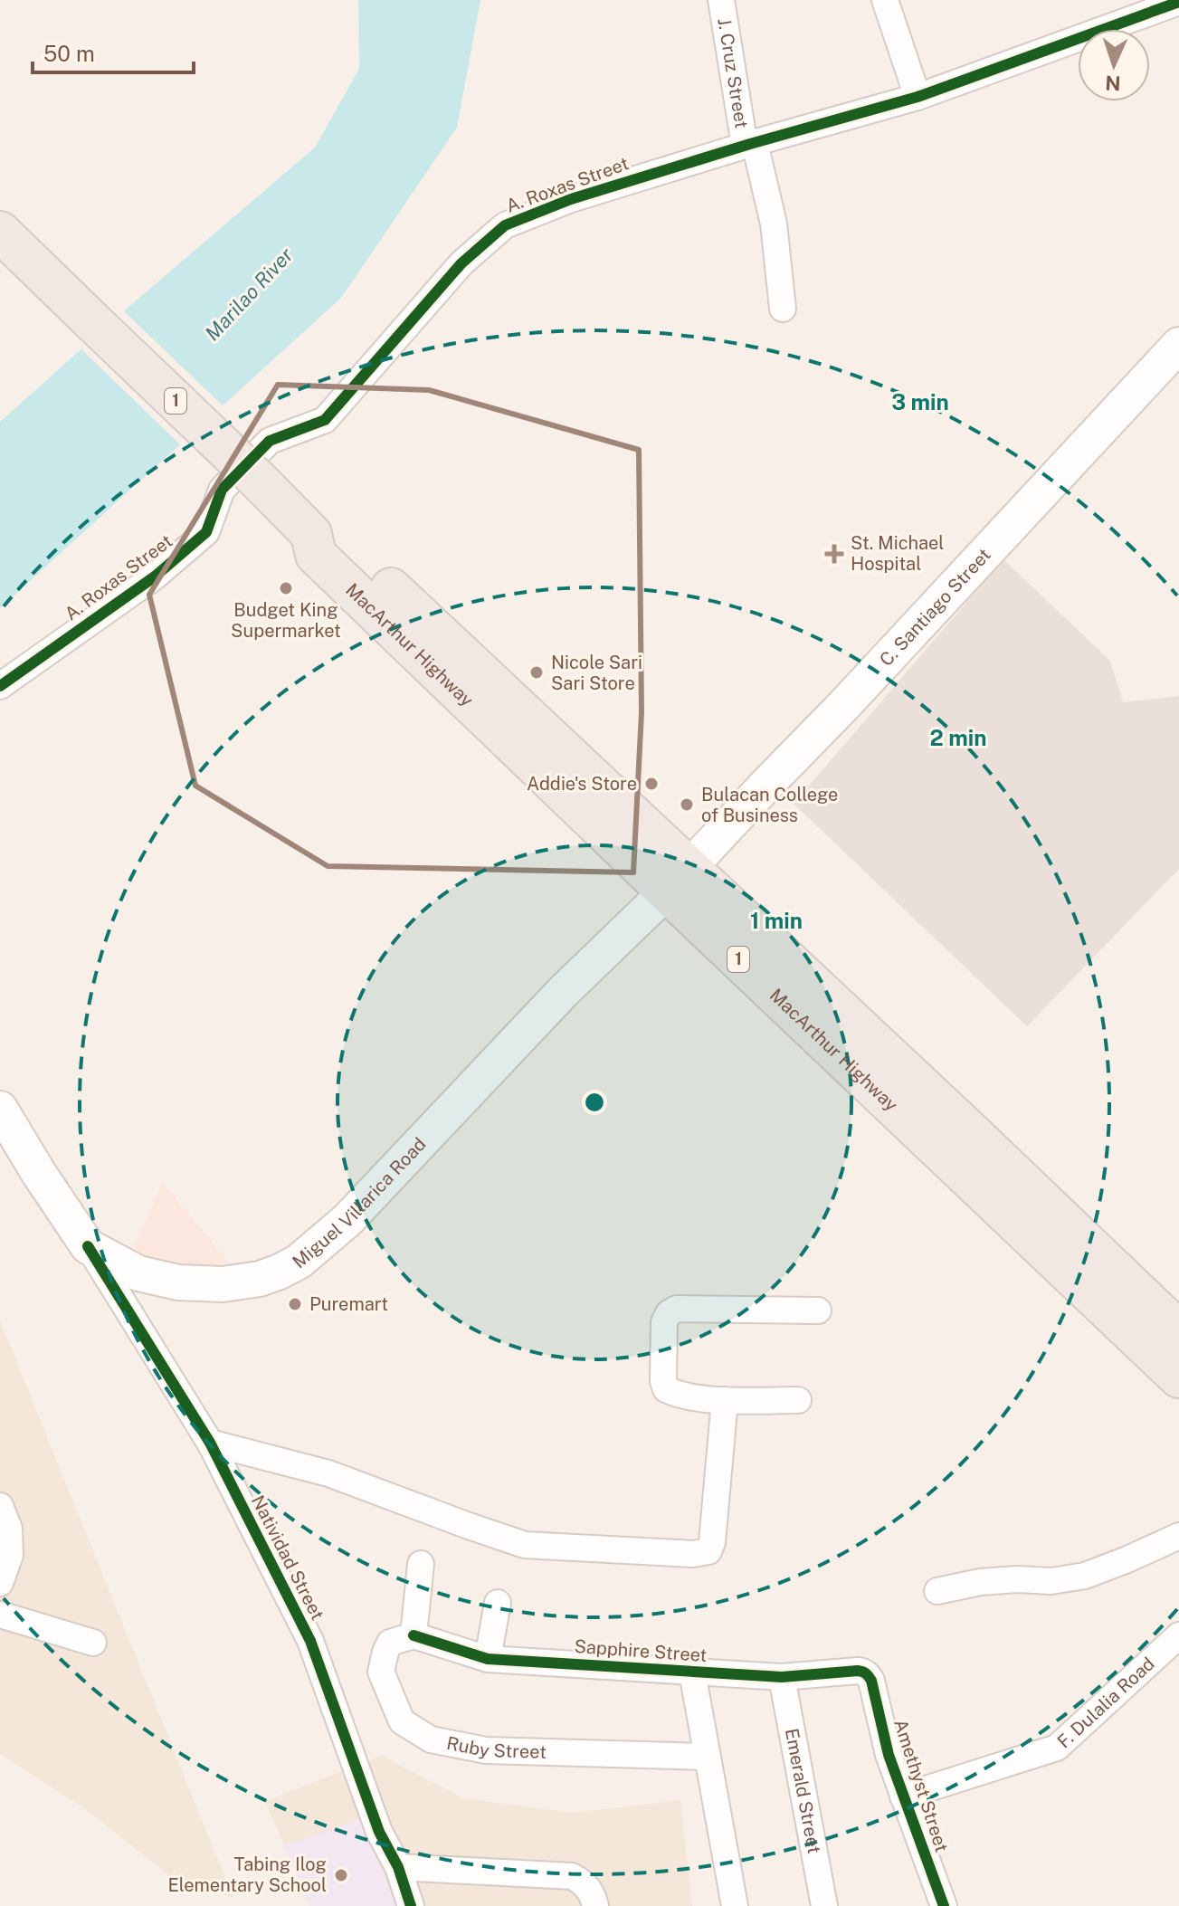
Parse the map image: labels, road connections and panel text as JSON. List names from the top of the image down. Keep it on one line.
{"streets":{"highway":["1","MacArthur Highway"],"main road":["C. Santiago Street","Miguel Villarica Road"],"street":["J. Cruz Street","A. Roxas Street","Natividad Street","Sapphire Street","F. Dulalia Road","Ruby Street","Amethyst Street","Emerald Street"]},"crossings":[["J. Cruz Street","A. Roxas Street"],["C. Santiago Street","MacArthur Highway"],["C. Santiago Street","Miguel Villarica Road"],["MacArthur Highway","Miguel Villarica Road"],["Miguel Villarica Road","Natividad Street"],["Sapphire Street","Ruby Street"],["Sapphire Street","Amethyst Street"],["Sapphire Street","Emerald Street"],["F. Dulalia Road","Amethyst Street"]],"water":["Marilao River"],"places":{"health":["St. Michael Hospital"],"other":["Budget King Supermarket","Nicole Sari Sari Store","Addie's Store","Bulacan College of Business","Puremart","Tabing Ilog Elementary School"]},"scale_bar":"50 m","north":"bottom","rings":["3 min","2 min","1 min"]}
